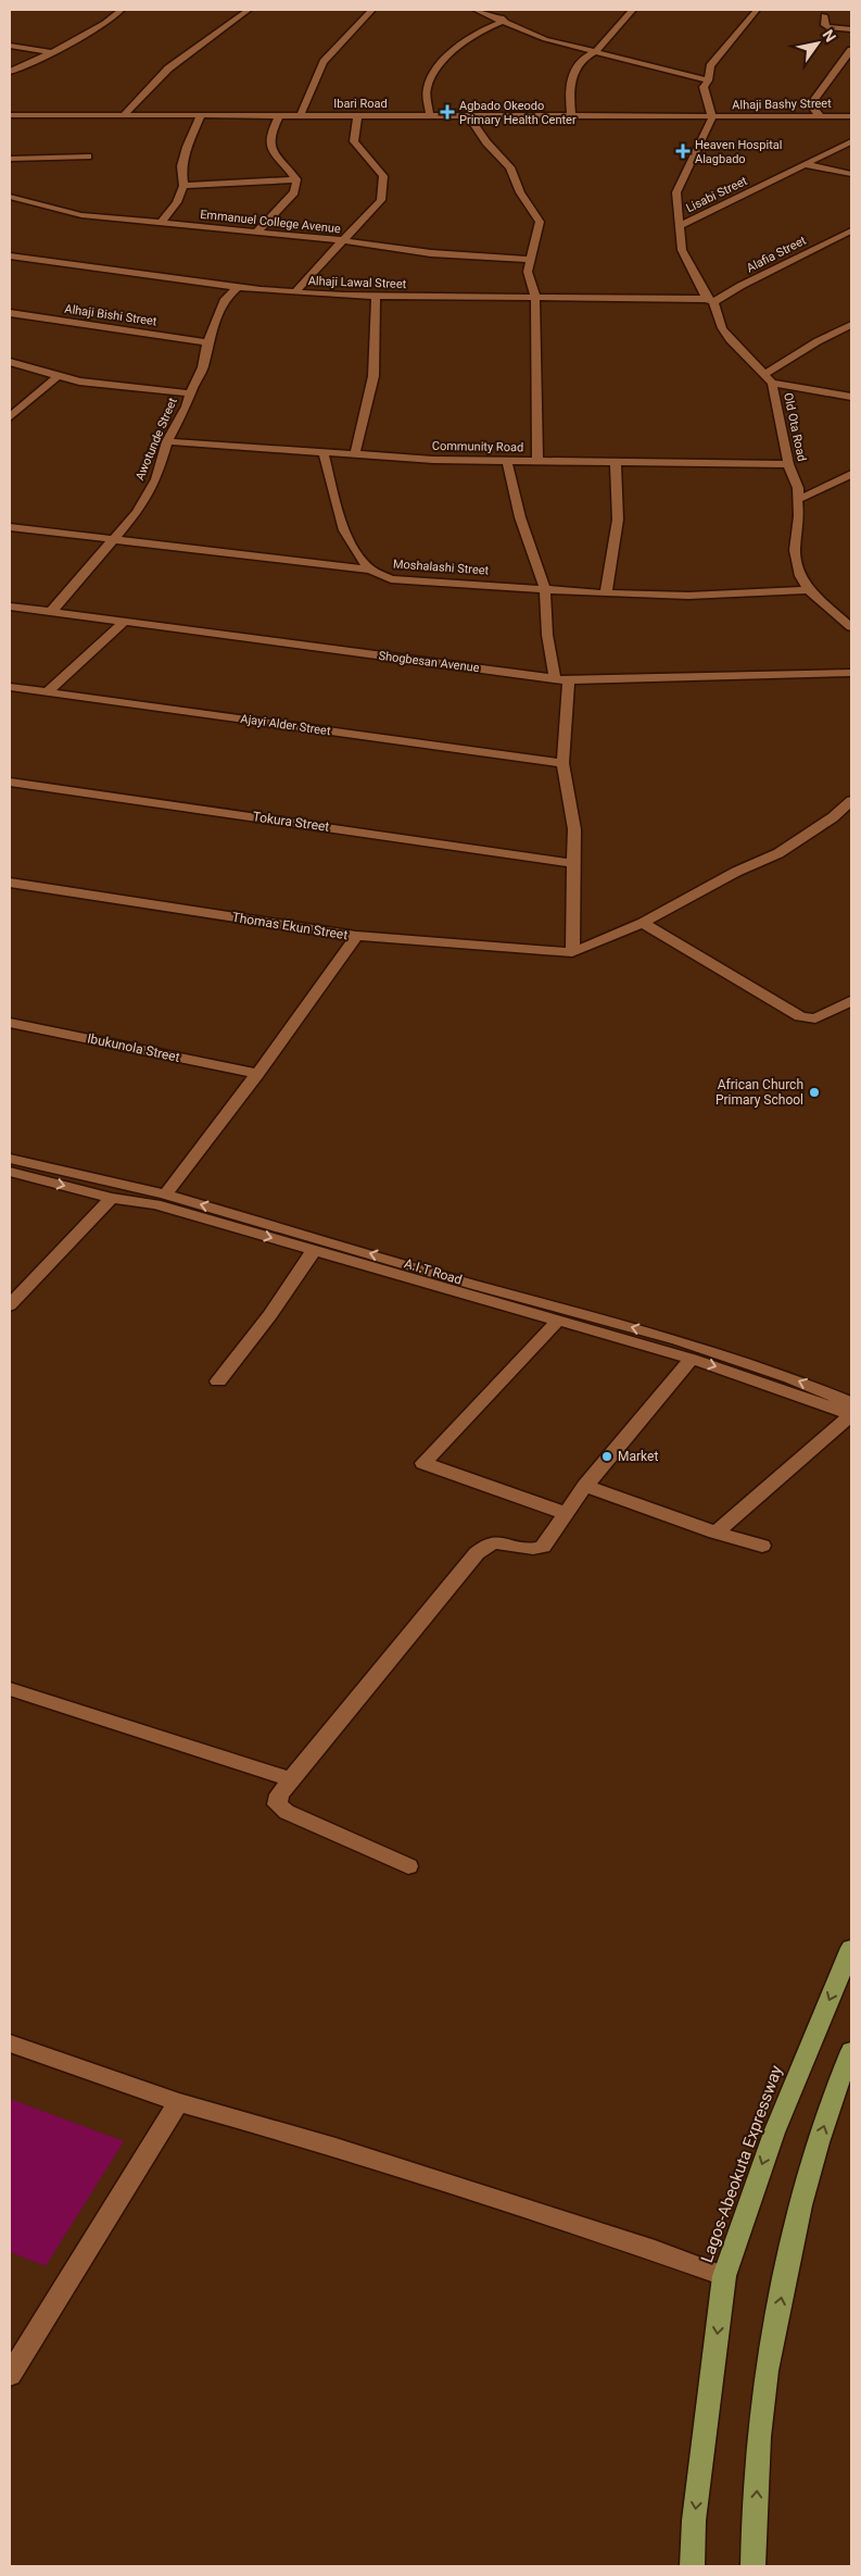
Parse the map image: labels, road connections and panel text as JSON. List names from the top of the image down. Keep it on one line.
{"streets":{"highway":["Lagos-Abeokuta Expressway"],"street":["Ibari Road","Alhaji Bashy Street","Lisabi Street","Emmanuel College Avenue","Alafia Street","Alhaji Lawal Street","Alhaji Bishi Street","Old Ota Road","Awotunde Street","Community Road","Moshalashi Street","Shogbesan Avenue","Ajayi Alder Street","Tokura Street","Thomas Ekun Street","Ibukunola Street","A.I.T Road"]},"crossings":[["Ibari Road","Alhaji Bashy Street"],["Alafia Street","Alhaji Lawal Street"],["Alhaji Lawal Street","Awotunde Street"],["Alhaji Bishi Street","Awotunde Street"],["Old Ota Road","Community Road"],["Old Ota Road","Moshalashi Street"],["Awotunde Street","Community Road"],["Awotunde Street","Moshalashi Street"],["Awotunde Street","Shogbesan Avenue"]],"places":{"health":["Agbado Okeodo Primary Health Center","Heaven Hospital Alagbado"],"other":["African Church Primary School","Market"]},"north":"top right"}
